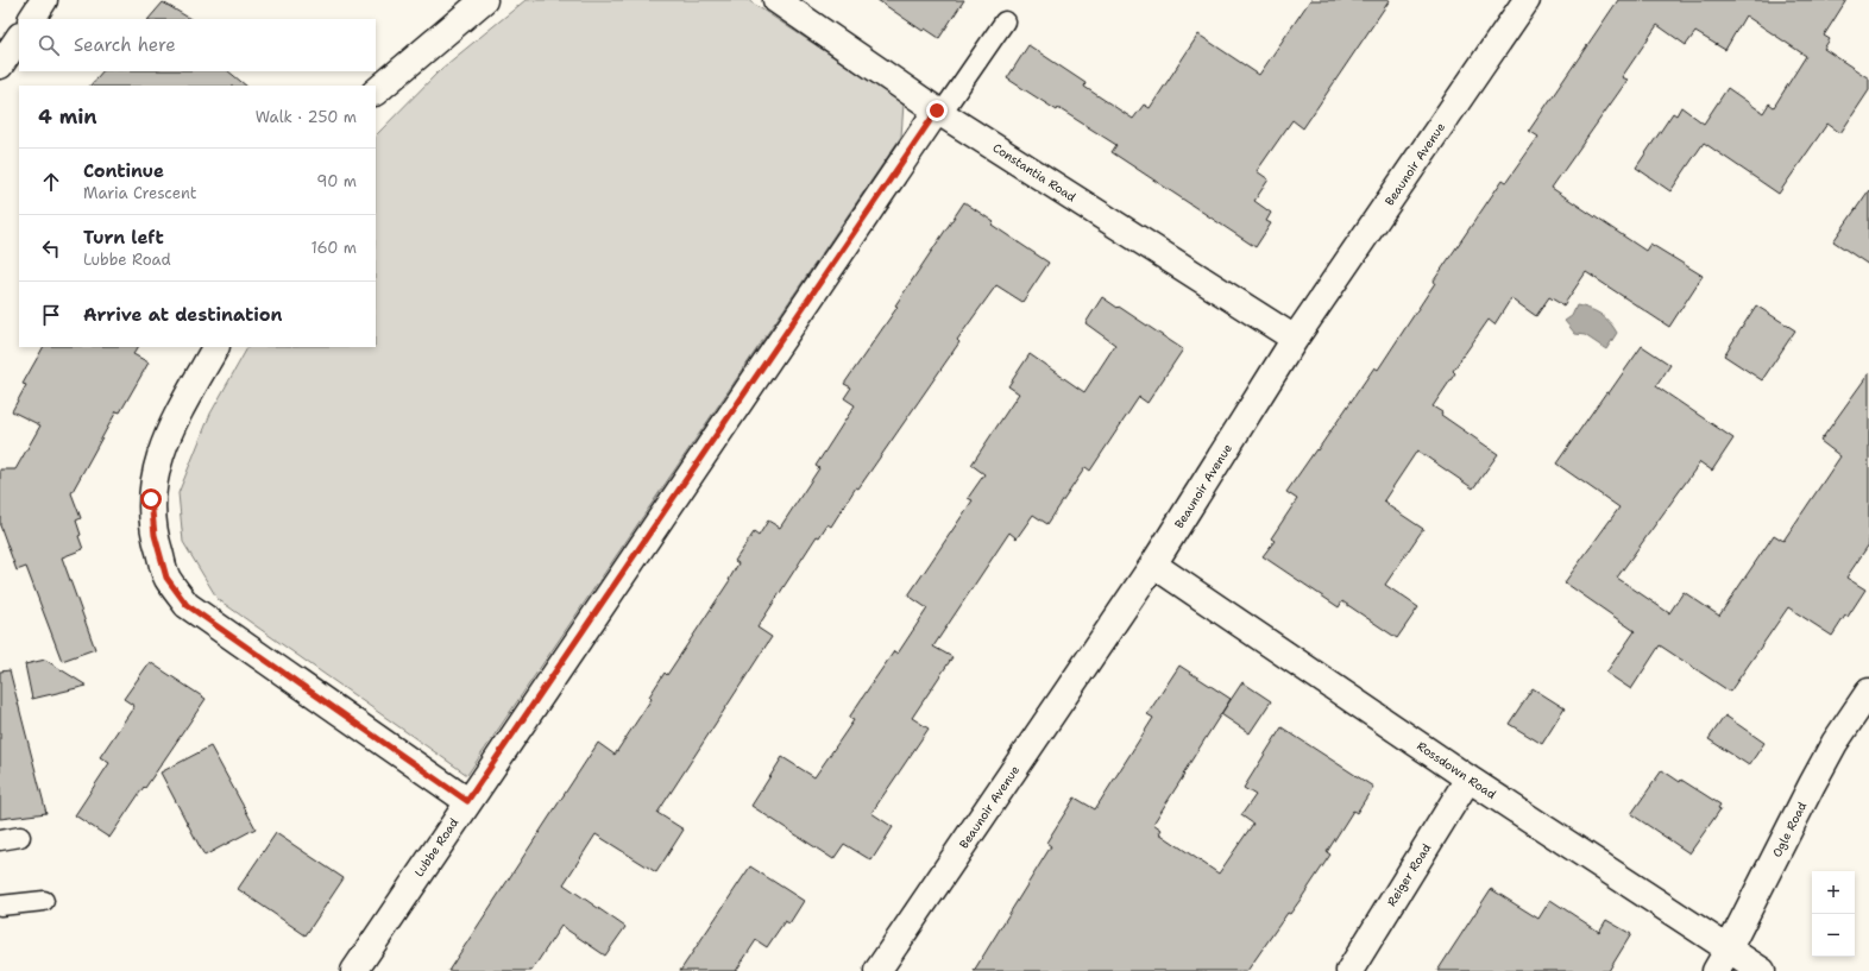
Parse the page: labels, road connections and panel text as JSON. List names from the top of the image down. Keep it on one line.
{"streets":{"street":["Beaunoir Avenue","Constantia Road","Rossdown Road","Ogle Road","Lubbe Road","Reiger Road"]},"crossings":[["Beaunoir Avenue","Constantia Road"],["Beaunoir Avenue","Rossdown Road"],["Constantia Road","Lubbe Road"],["Rossdown Road","Ogle Road"],["Rossdown Road","Reiger Road"]],"page":{"search":"Search here","heading":["4 min","Walk · 250 m"],"list":[["Continue","Maria Crescent","90 m"],["Turn left","Lubbe Road","160 m"],"Arrive at destination"],"map_buttons":["+","−"]}}
